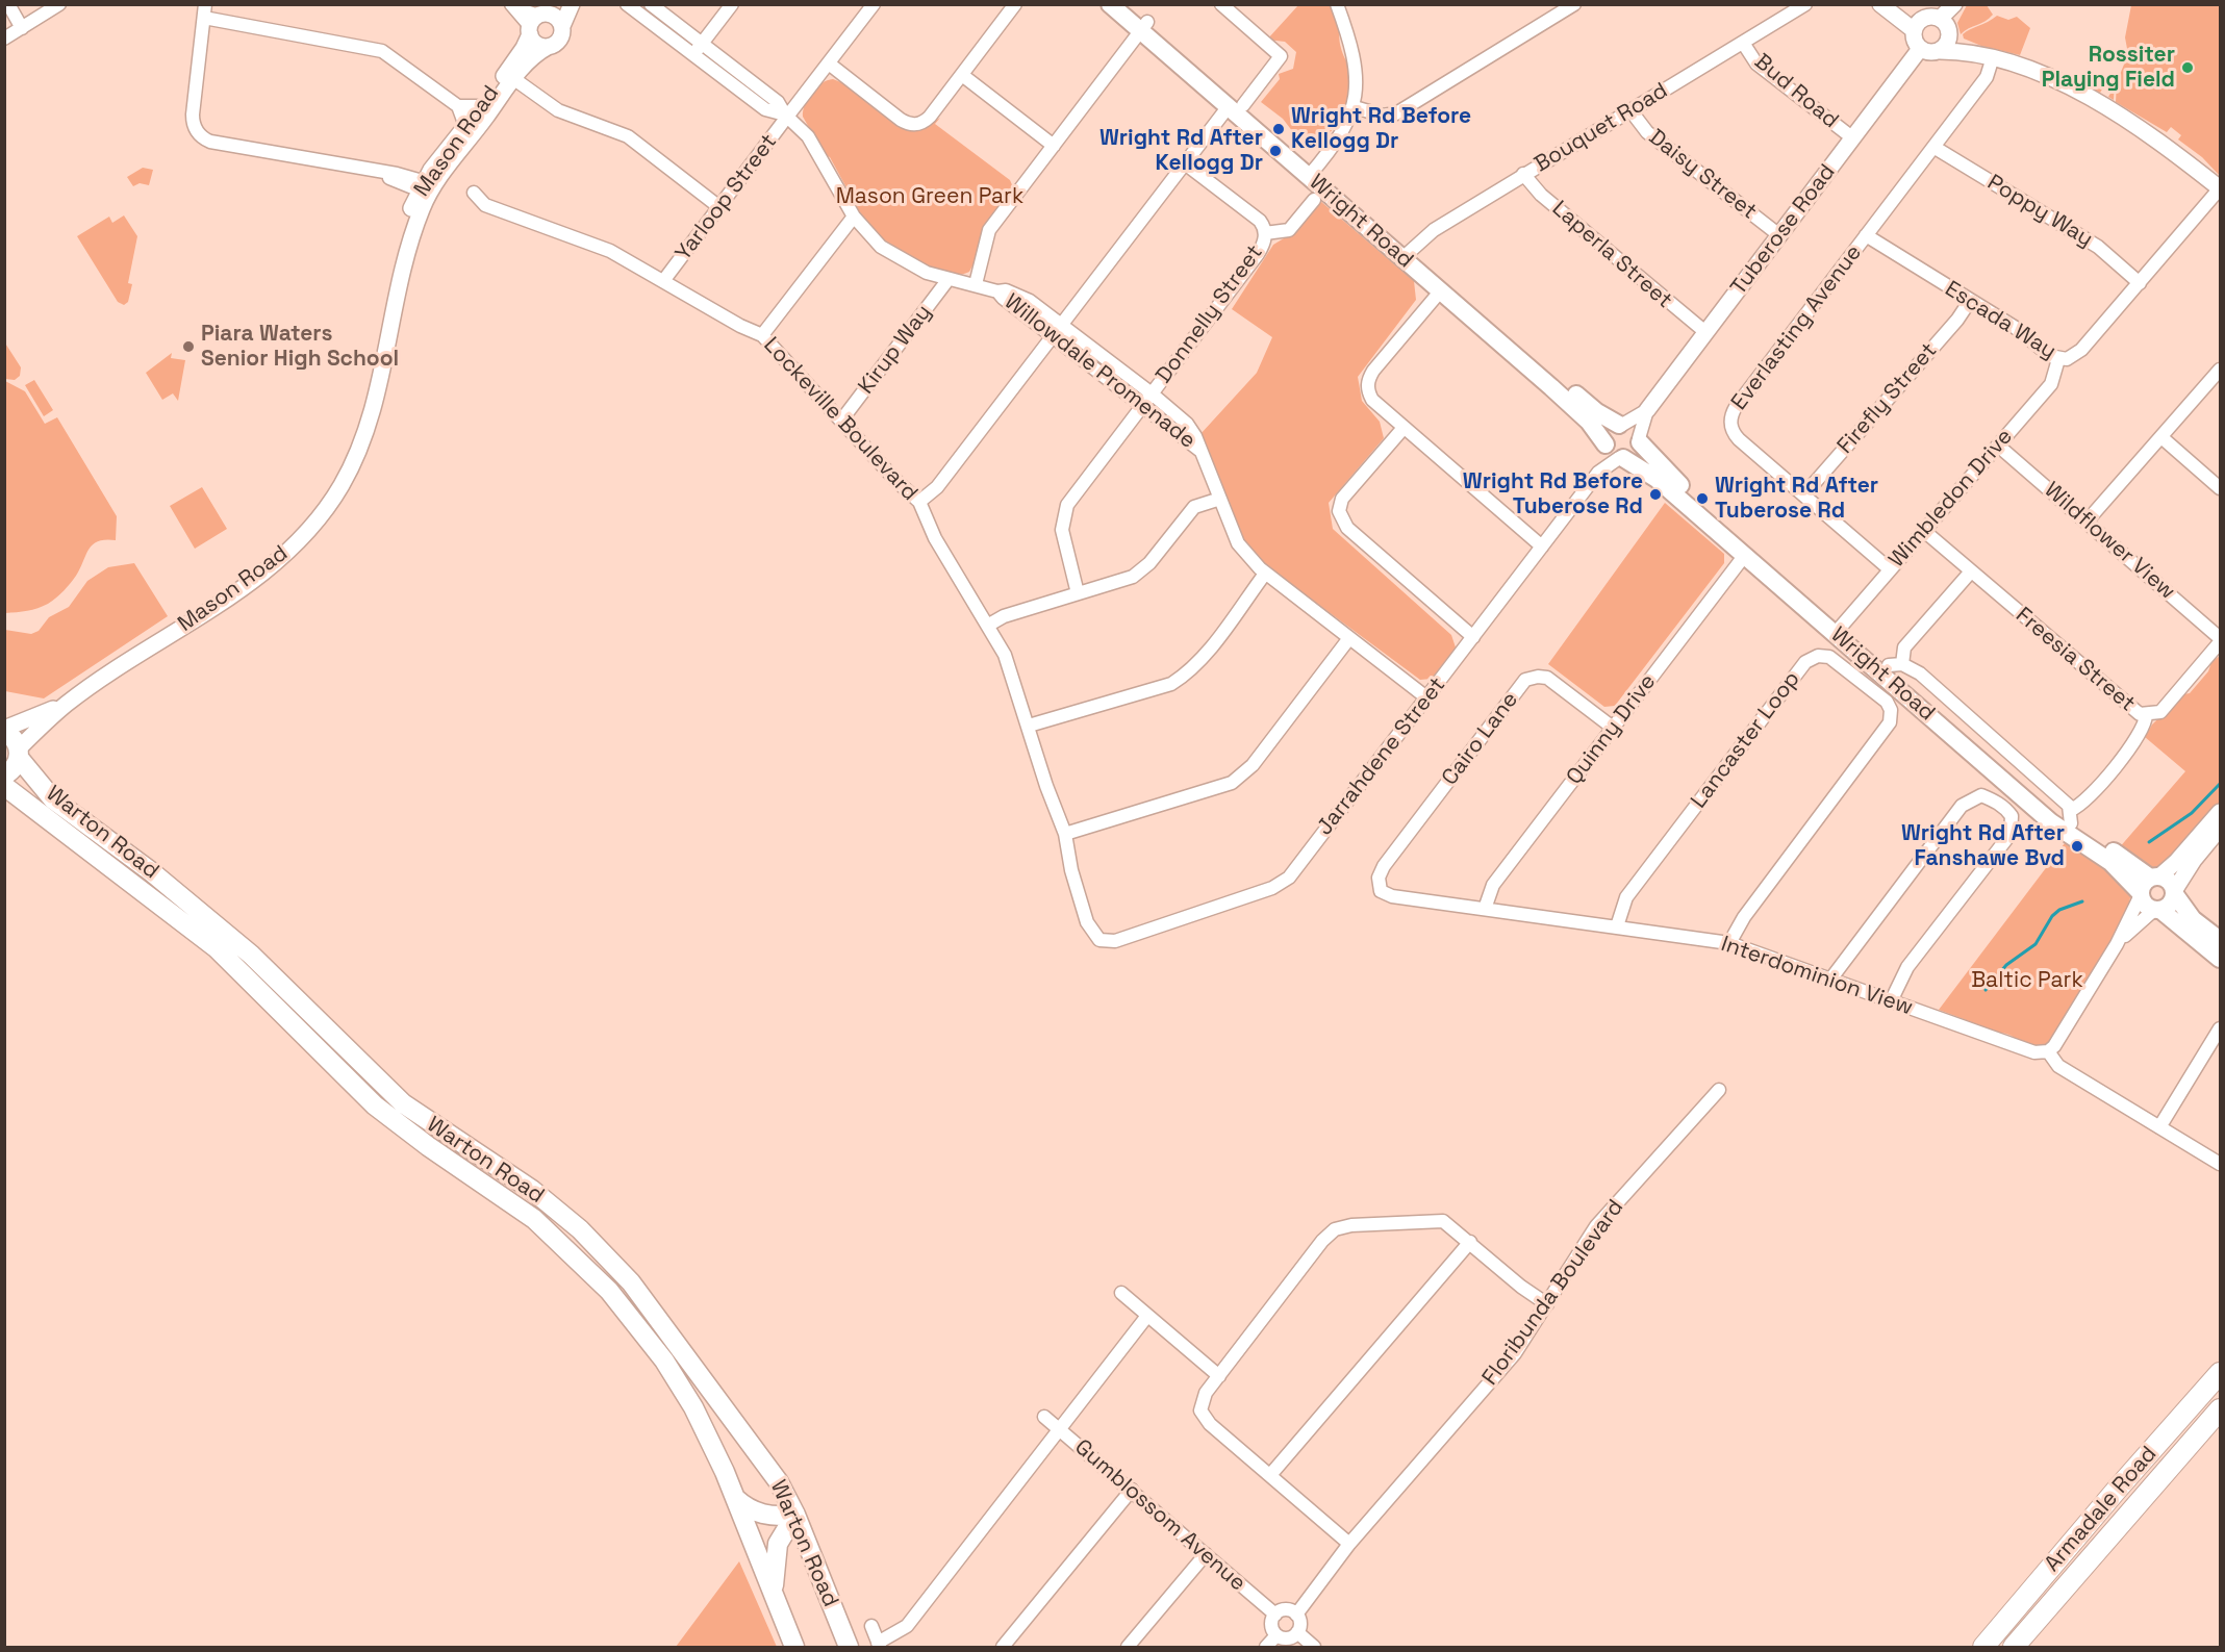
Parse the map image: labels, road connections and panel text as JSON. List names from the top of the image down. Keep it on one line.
{"streets":{"highway":["Armadale Road"],"main road":["Wright Road","Warton Road"],"street":["Bud Road","Bouquet Road","Mason Road","Daisy Street","Yarloop Street","Poppy Way","Tuberose Road","Laperla Street","Donnelly Street","Escada Way","Everlasting Avenue","Kirup Way","Willowdale Promenade","Firefly Street","Lockeville Boulevard","Wimbledon Drive","Wildflower View","Freesia Street","Quinny Drive","Cairo Lane","Lancaster Loop","Jarrahdene Street","Interdominion View","Floribunda Boulevard","Gumblossom Avenue"]},"crossings":[["Bud Road","Bouquet Road"],["Bud Road","Tuberose Road"],["Bouquet Road","Daisy Street"],["Bouquet Road","Wright Road"],["Bouquet Road","Laperla Street"],["Mason Road","Warton Road"],["Daisy Street","Tuberose Road"],["Yarloop Street","Willowdale Promenade"],["Yarloop Street","Lockeville Boulevard"],["Poppy Way","Escada Way"],["Poppy Way","Everlasting Avenue"],["Wright Road","Tuberose Road"],["Wright Road","Wimbledon Drive"],["Wright Road","Quinny Drive"],["Wright Road","Jarrahdene Street"],["Tuberose Road","Laperla Street"],["Tuberose Road","Jarrahdene Street"],["Donnelly Street","Willowdale Promenade"],["Escada Way","Everlasting Avenue"],["Escada Way","Firefly Street"],["Escada Way","Wimbledon Drive"],["Everlasting Avenue","Firefly Street"],["Everlasting Avenue","Wimbledon Drive"],["Kirup Way","Willowdale Promenade"],["Kirup Way","Lockeville Boulevard"],["Willowdale Promenade","Jarrahdene Street"],["Lockeville Boulevard","Jarrahdene Street"],["Wimbledon Drive","Wildflower View"],["Wimbledon Drive","Freesia Street"],["Wildflower View","Freesia Street"],["Quinny Drive","Cairo Lane"],["Quinny Drive","Interdominion View"],["Cairo Lane","Interdominion View"],["Lancaster Loop","Interdominion View"],["Floribunda Boulevard","Gumblossom Avenue"]],"parks":["Mason Green Park","Baltic Park"],"places":["Rossiter Playing Field","Wright Rd Before Kellogg Dr","Wright Rd After Kellogg Dr","Piara Waters Senior High School","Wright Rd Before Tuberose Rd","Wright Rd After Tuberose Rd","Wright Rd After Fanshawe Bvd"]}
